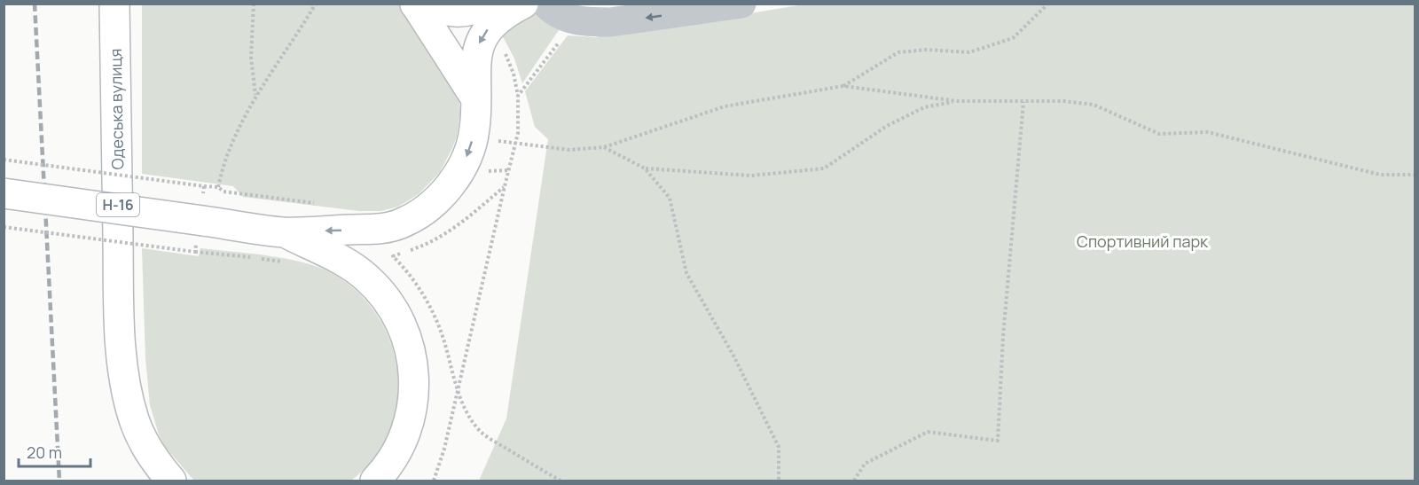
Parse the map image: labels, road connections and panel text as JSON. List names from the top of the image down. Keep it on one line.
{"streets":{"main road":["Одеська вулиця","Н-16"]},"parks":["Спортивний парк"],"scale_bar":"20 m"}
